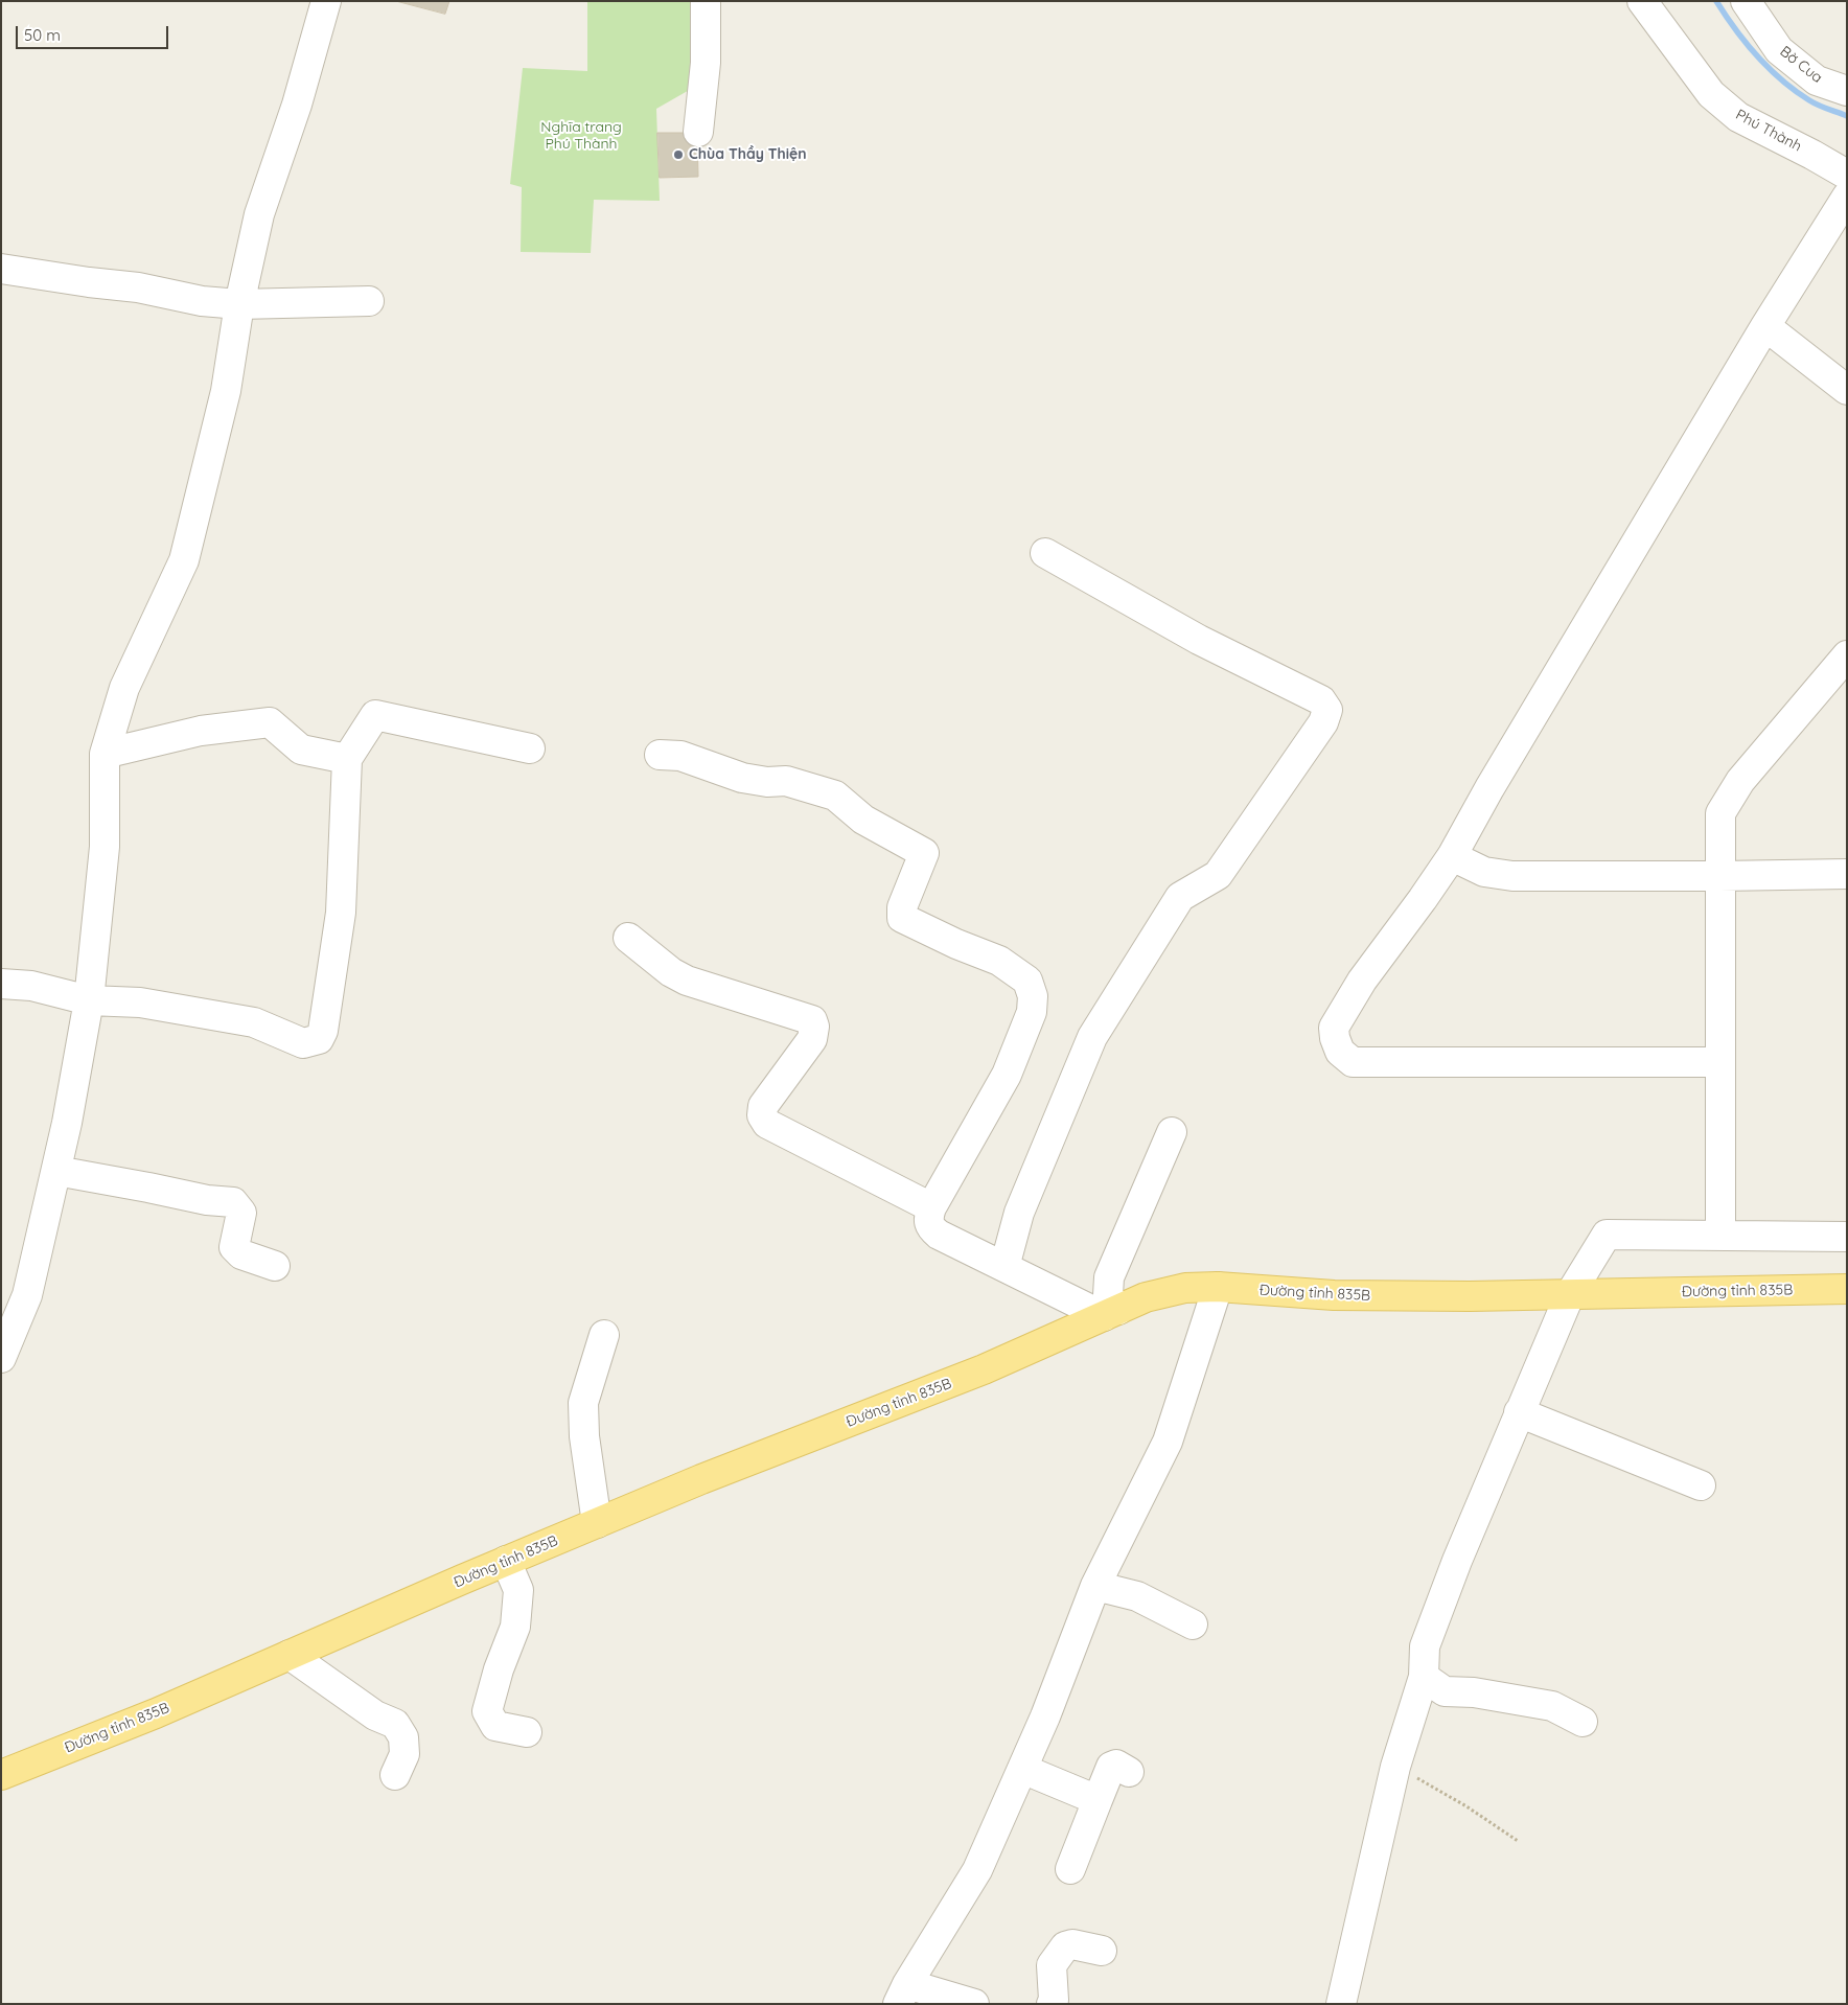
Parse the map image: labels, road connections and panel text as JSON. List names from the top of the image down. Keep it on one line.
{"streets":{"main road":["Đường tỉnh 835B"],"street":["Bờ Cua","Phú Thành"]},"parks":["Nghĩa trang Phú Thành"],"places":["Chùa Thầy Thiện"],"scale_bar":"50 m"}
